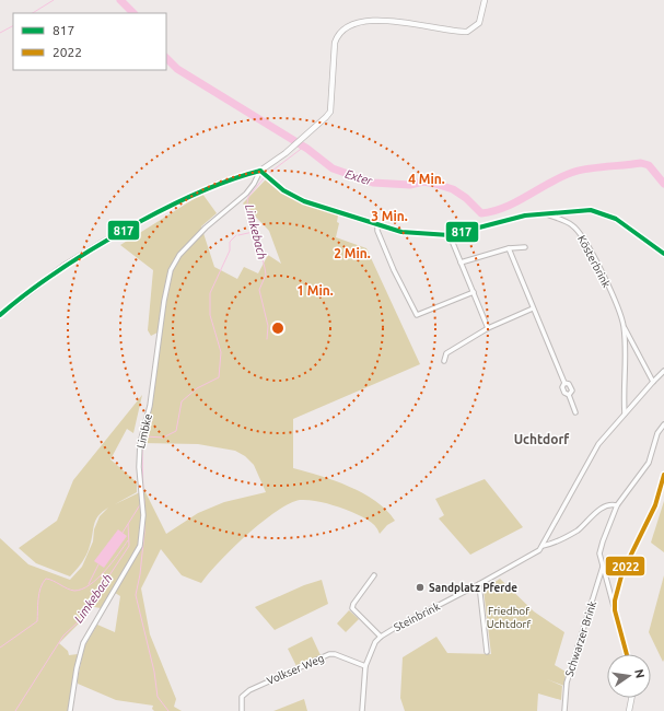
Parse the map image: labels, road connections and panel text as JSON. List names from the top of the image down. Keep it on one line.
{"streets":{"street":["Kösterbrink","Limbke","Steinbrink","Schwarzer Brink","Volkser Weg"]},"crossings":[["Kösterbrink","Steinbrink"],["Steinbrink","Schwarzer Brink"],["Steinbrink","Volkser Weg"]],"districts":["Uchtdorf"],"water":["Exter","Limkebach"],"parks":["Friedhof Uchtdorf"],"places":["Sandplatz Pferde"],"lines":["transit line 817","transit line 2022"],"legend":["817","2022"],"north":"right","rings":["4 Min.","3 Min.","2 Min.","1 Min."]}
